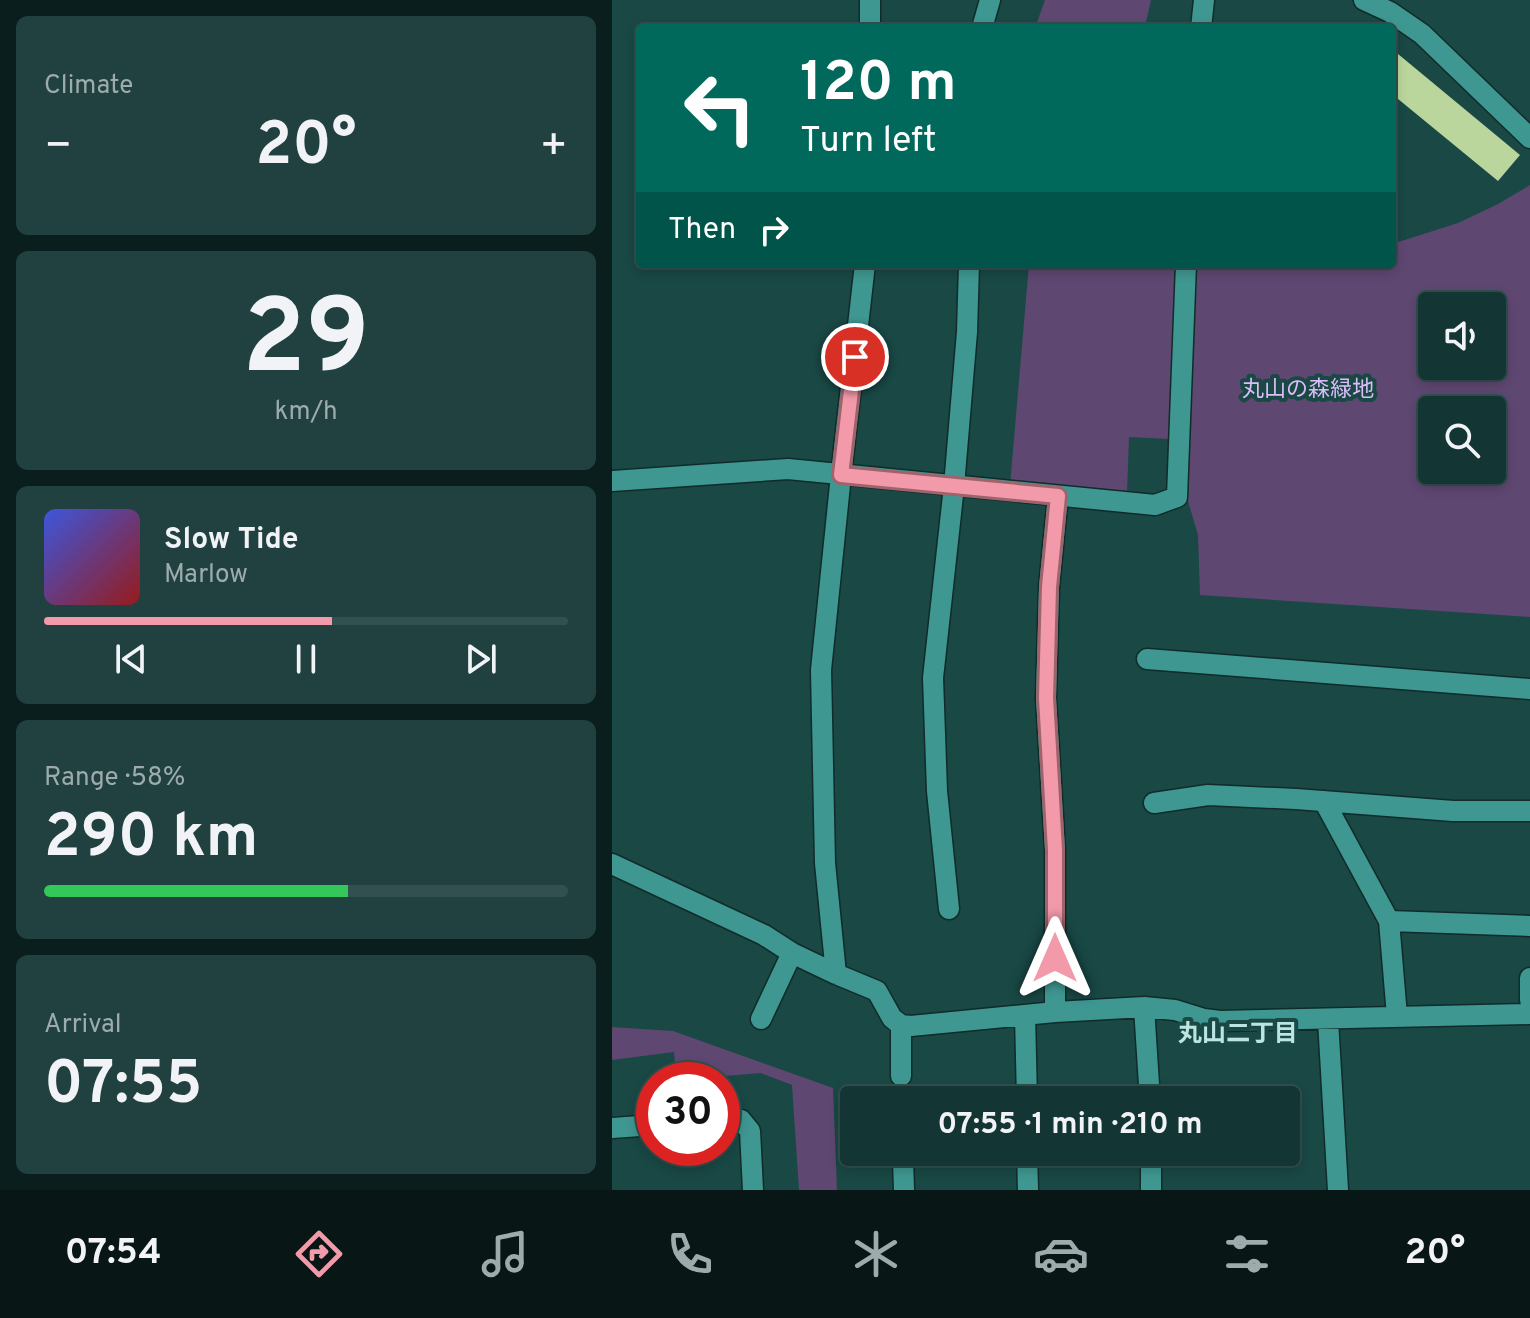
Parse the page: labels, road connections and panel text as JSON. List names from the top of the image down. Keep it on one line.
{"districts":["丸山二丁目"],"parks":["丸山の森緑地"],"page":{"tile":["Climate",["29","km/h"],["Range · 58%","290 km"],["Arrival","07:55"]],"turn":["120 m","Turn left"],"heat":["−","20°","+"],"then":"Then","song":["Slow Tide","Marlow"],"limit":"30","trip":"07:55 · 1 min · 210 m","tabs":["07:54","20°"]}}
